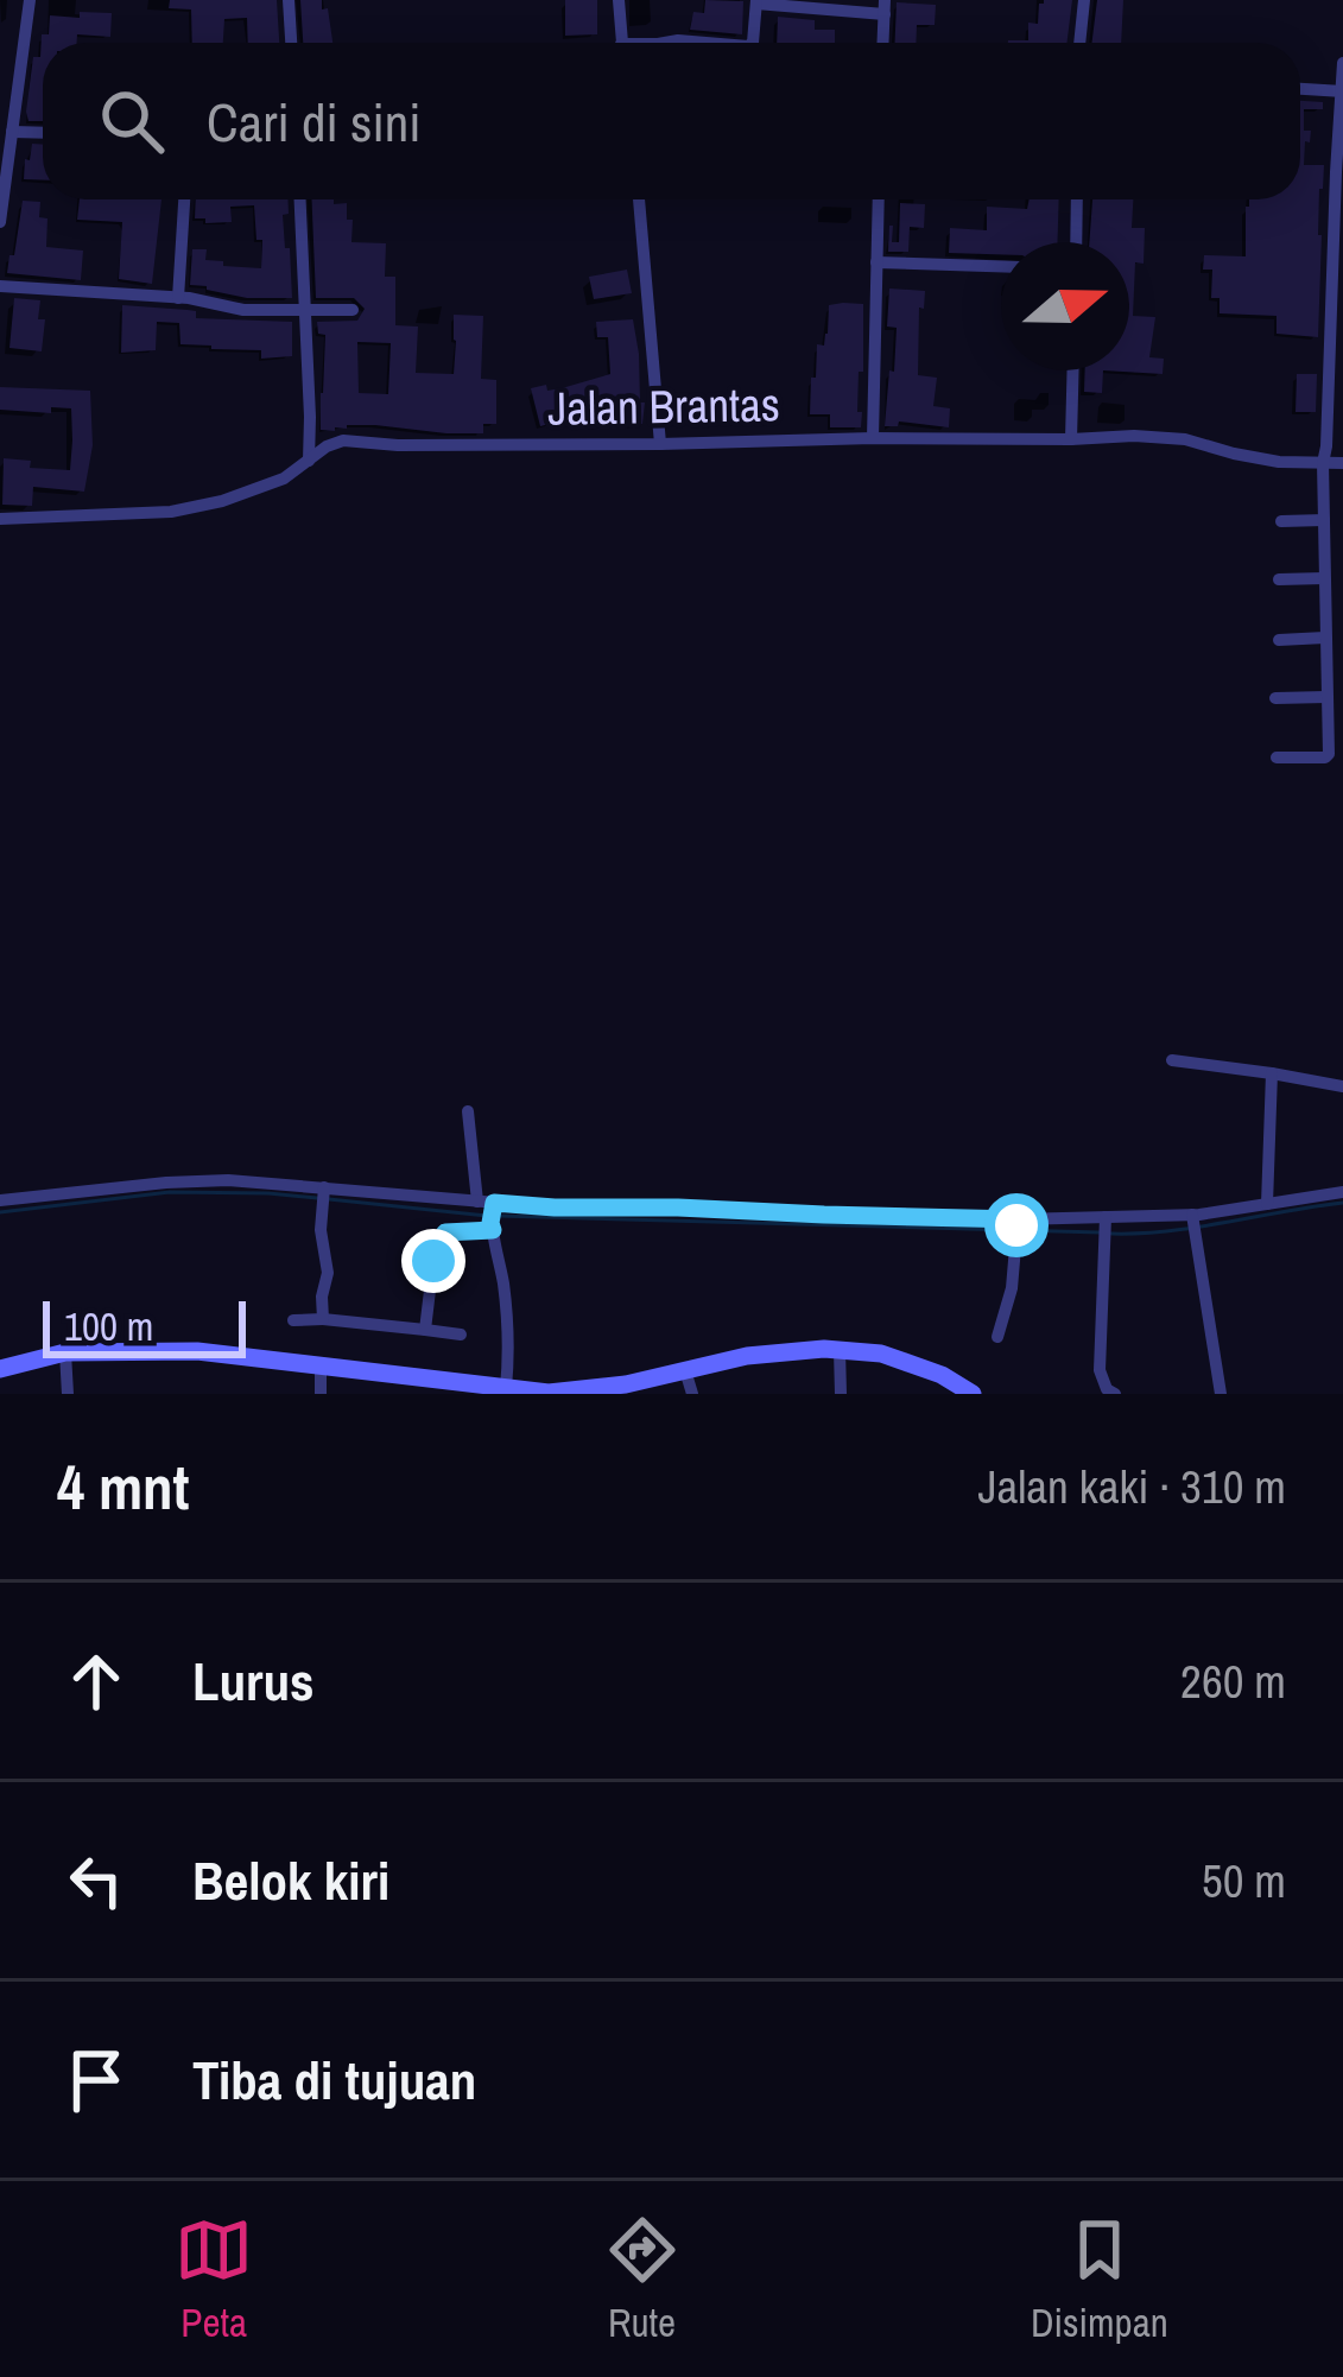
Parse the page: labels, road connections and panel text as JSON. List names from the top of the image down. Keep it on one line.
{"streets":{"street":["Jalan Brantas"]},"scale_bar":"100 m","north":"right","page":{"search":"Cari di sini","scale":"100 m","heading":["4 mnt","Jalan kaki · 310 m"],"list":[["Lurus","260 m"],["Belok kiri","50 m"],"Tiba di tujuan"],"nav":["Peta","Rute","Disimpan"]}}
